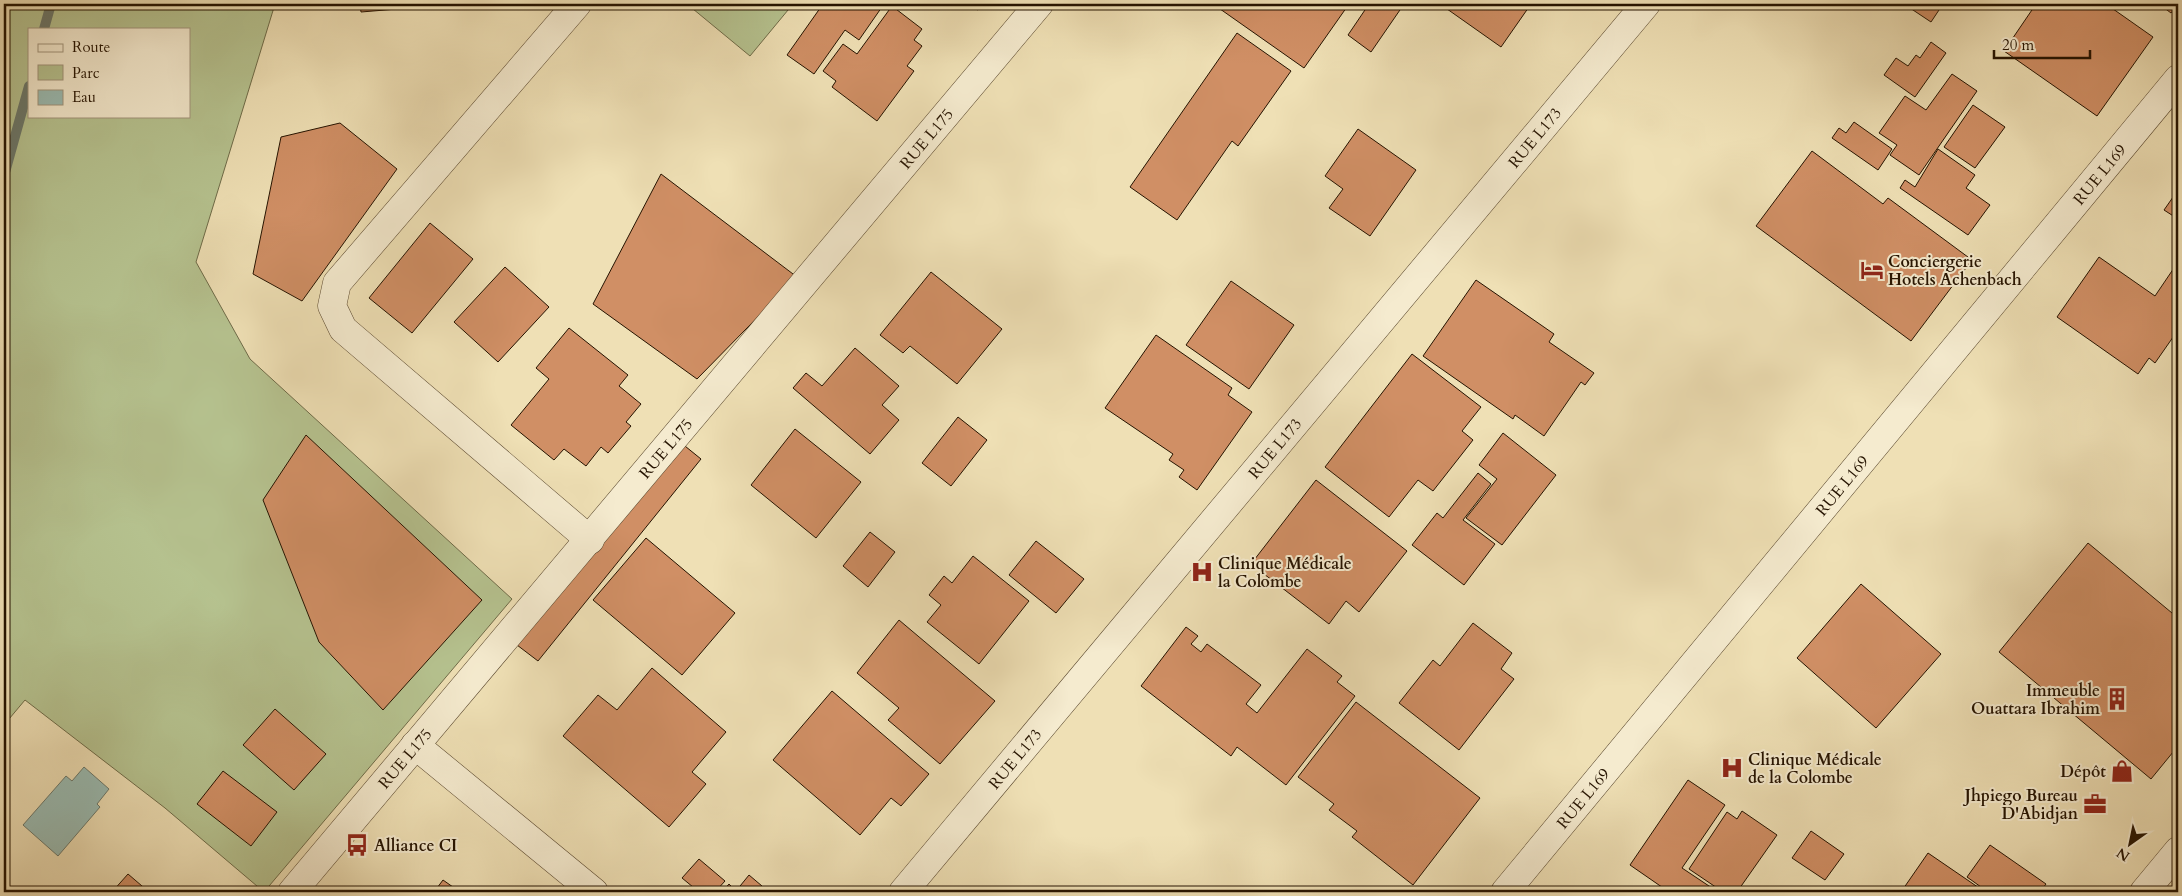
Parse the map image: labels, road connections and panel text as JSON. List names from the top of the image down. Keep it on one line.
{"streets":{"street":["RUE L173","RUE L175","RUE L169"]},"places":{"hotel":["Conciergerie Hotels Achenbach"],"hospital":["Clinique Médicale la Colombe","Clinique Médicale de la Colombe"],"building":["Immeuble Ouattara Ibrahim"],"shop":["Dépôt"],"office":["Jhpiego Bureau D'Abidjan"],"bus stop":["Alliance CI"]},"legend":["Route","Parc","Eau"],"scale_bar":"20 m","north":"bottom left"}
